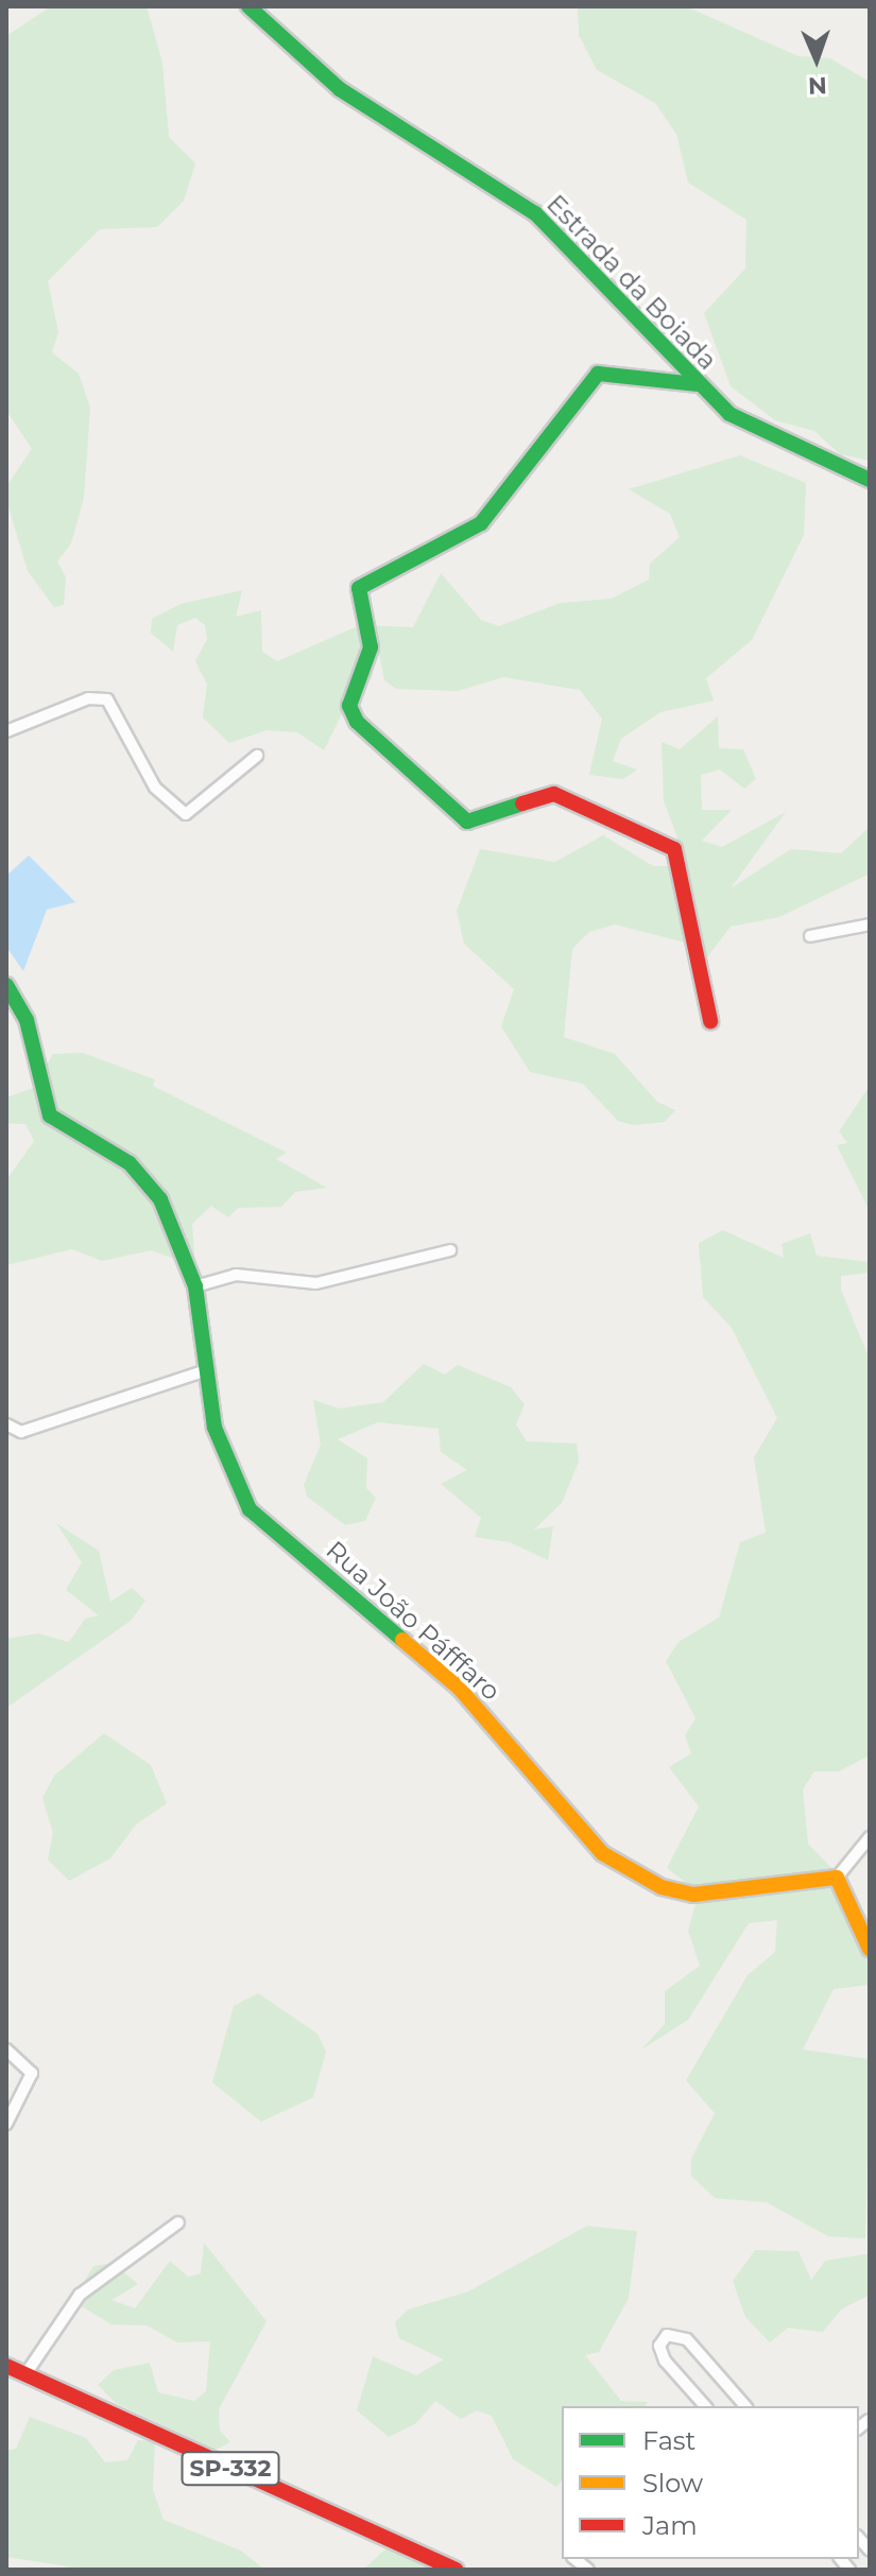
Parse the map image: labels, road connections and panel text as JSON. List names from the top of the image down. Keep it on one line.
{"streets":{"street":["Estrada da Boiada","Rua João Páfffaro","SP-332"]},"legend":["Fast","Slow","Jam"],"north":"bottom"}
